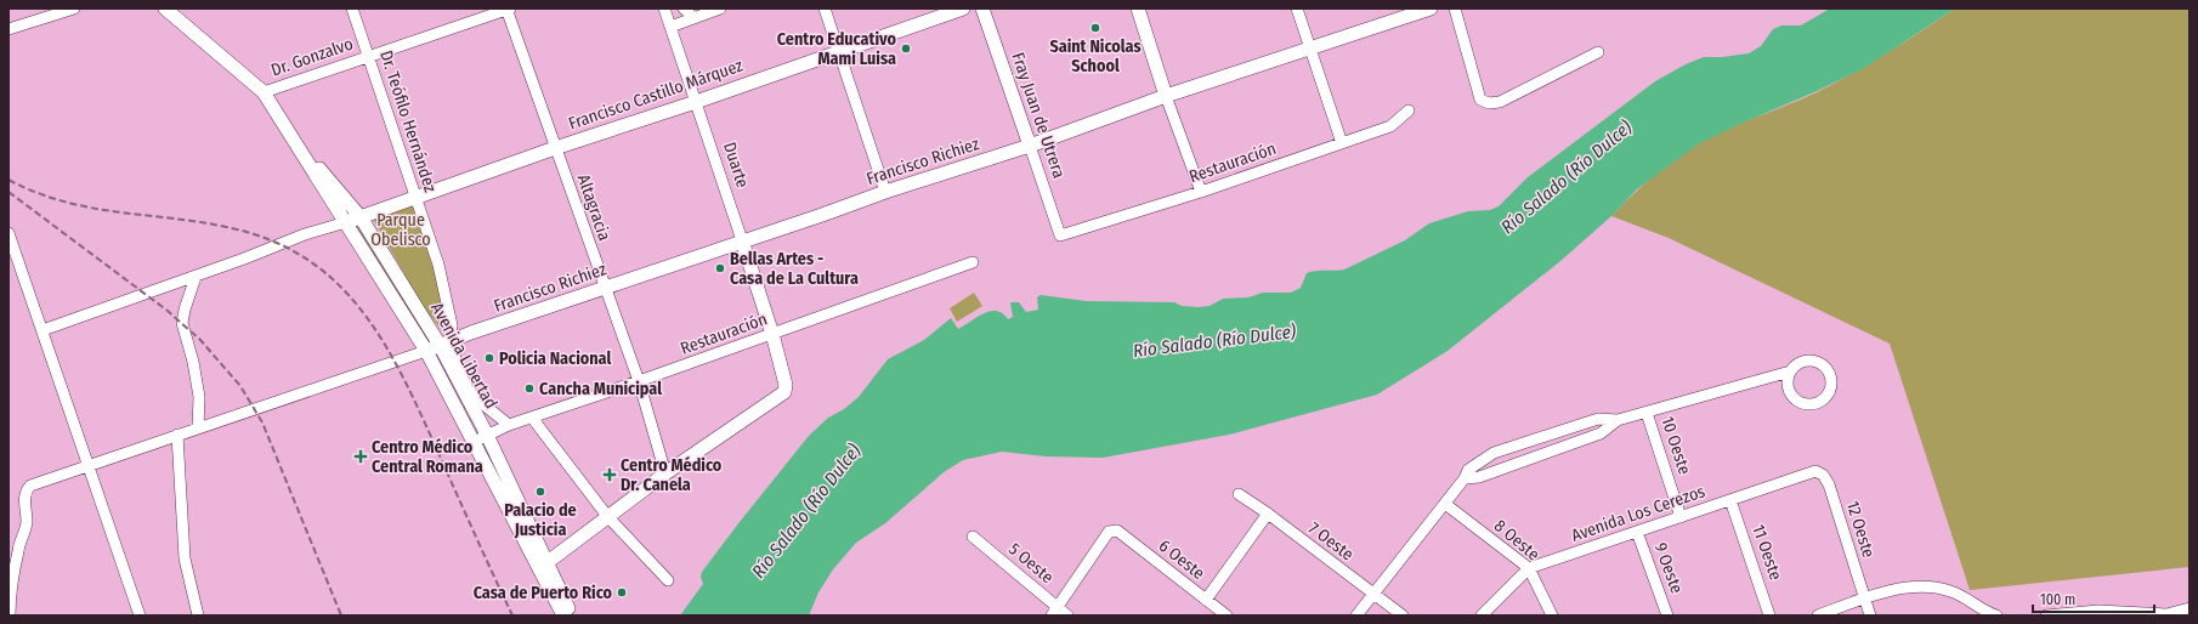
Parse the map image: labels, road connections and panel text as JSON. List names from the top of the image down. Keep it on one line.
{"streets":{"main road":["Francisco Castillo Márquez","Fray Juan de Utrera","Francisco Richiez","Duarte","Avenida Libertad"],"street":["Dr. Gonzalvo","Dr. Teófilo Hernández","Restauración","Altagracia","10 Oeste","Avenida Los Cerezos","12 Oeste","8 Oeste","7 Oeste","11 Oeste","6 Oeste","5 Oeste","9 Oeste"]},"crossings":[["Dr. Gonzalvo","Dr. Teófilo Hernández"],["Dr. Gonzalvo","Altagracia"],["Dr. Gonzalvo","Avenida Libertad"],["Francisco Castillo Márquez","Dr. Teófilo Hernández"],["Francisco Castillo Márquez","Duarte"],["Francisco Castillo Márquez","Altagracia"],["Francisco Castillo Márquez","Avenida Libertad"],["Fray Juan de Utrera","Francisco Richiez"],["Fray Juan de Utrera","Restauración"],["Dr. Teófilo Hernández","Francisco Richiez"],["Dr. Teófilo Hernández","Restauración"],["Dr. Teófilo Hernández","Avenida Libertad"],["Francisco Richiez","Duarte"],["Francisco Richiez","Altagracia"],["Francisco Richiez","Avenida Libertad"],["Restauración","Duarte"],["Restauración","Altagracia"],["Restauración","Avenida Libertad"],["Duarte","Altagracia"],["10 Oeste","Avenida Los Cerezos"],["Avenida Los Cerezos","12 Oeste"],["Avenida Los Cerezos","8 Oeste"],["Avenida Los Cerezos","11 Oeste"],["Avenida Los Cerezos","9 Oeste"],["6 Oeste","5 Oeste"]],"water":["Río Salado (Río Dulce)"],"parks":["Parque Obelisco"],"places":{"other":["Saint Nicolas School","Centro Educativo Mami Luisa","Bellas Artes - Casa de La Cultura","Policia Nacional","Cancha Municipal","Palacio de Justicia","Casa de Puerto Rico"],"health":["Centro Médico Central Romana","Centro Médico Dr. Canela"]},"scale_bar":"100 m"}
